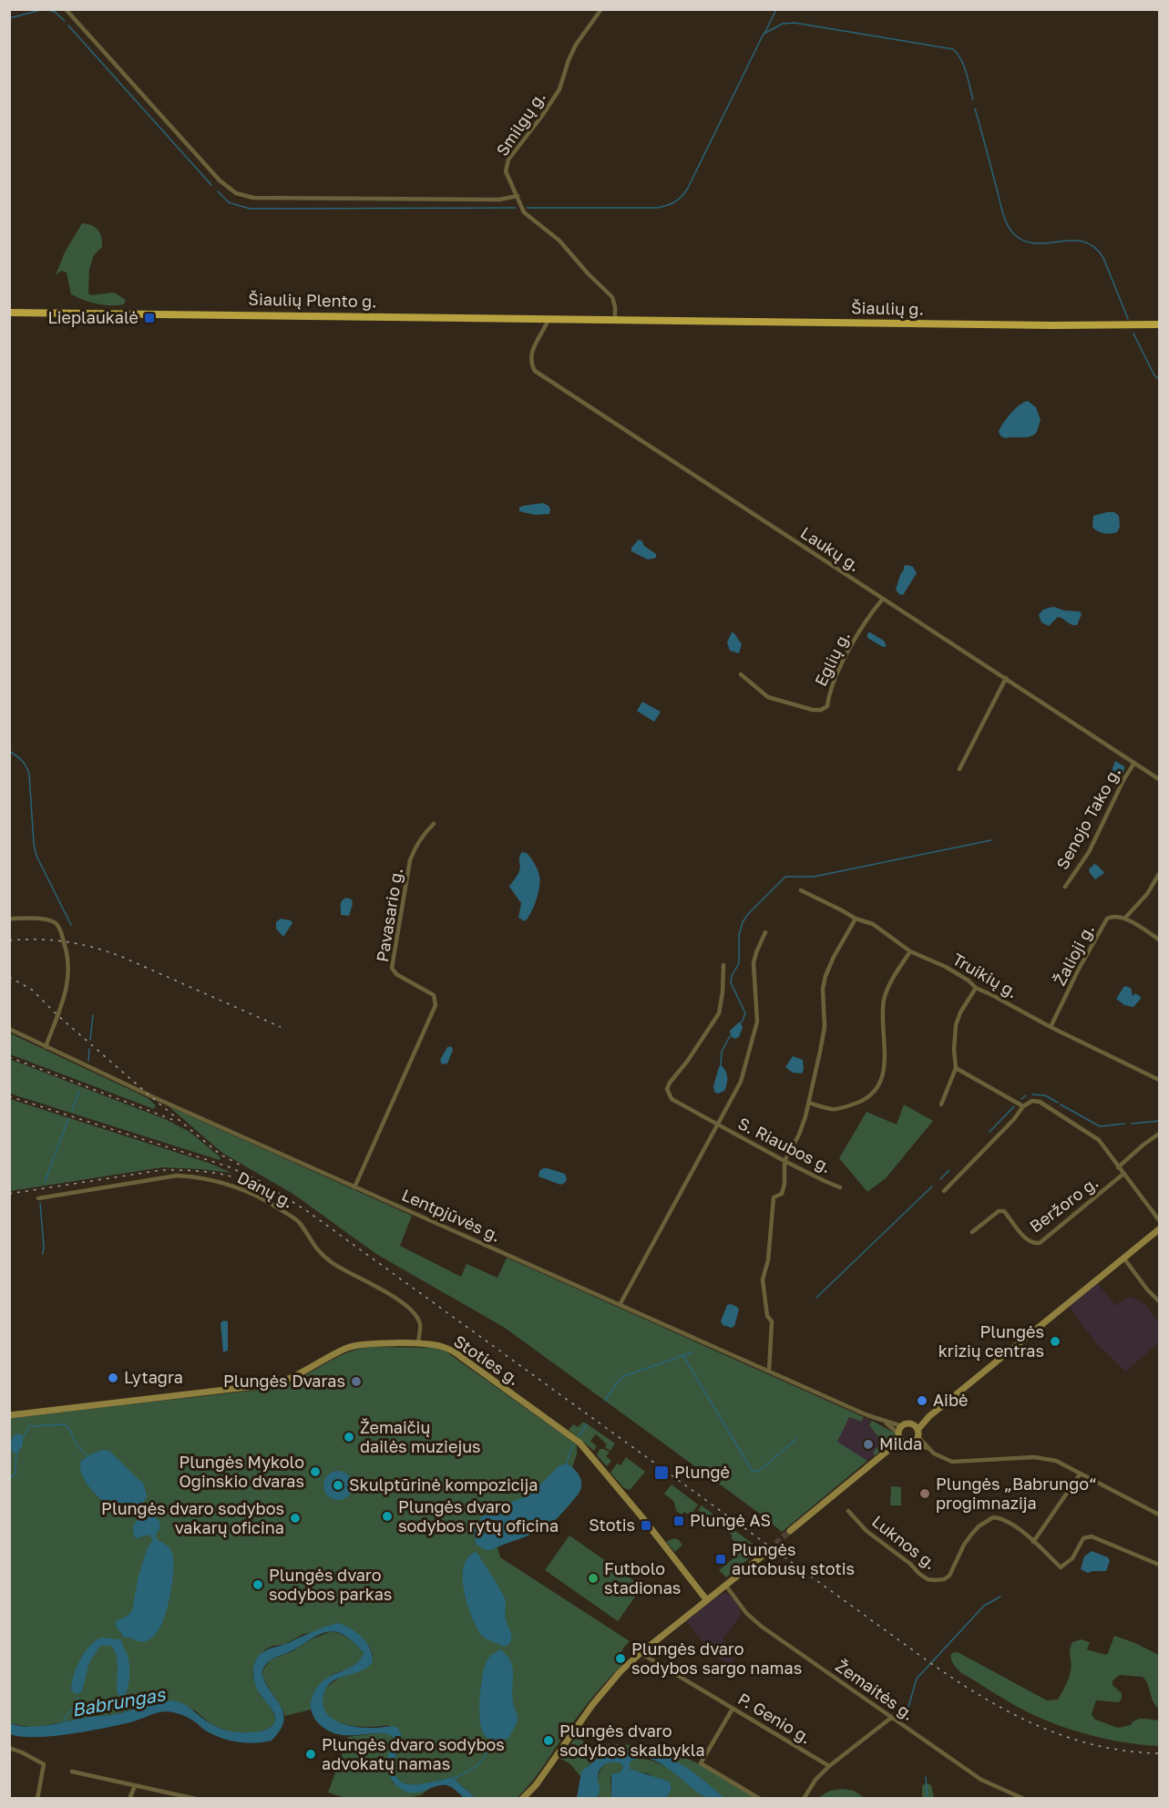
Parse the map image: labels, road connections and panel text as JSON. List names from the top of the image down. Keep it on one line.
{"streets":{"highway":["Šiaulių Plento g.","Šiaulių g."],"main road":["Stoties g."],"street":["Smilgų g.","Laukų g.","Eglių g.","Senojo Tako g.","Pavasario g.","Žalioji g.","Truikių g.","S. Riaubos g.","Danų g.","Beržoro g.","Lentpjūvės g.","Luknos g.","Žemaitės g.","P. Genio g."]},"crossings":[["Smilgų g.","Šiaulių Plento g."],["Smilgų g.","Šiaulių g."],["Šiaulių Plento g.","Šiaulių g."],["Šiaulių Plento g.","Laukų g."],["Laukų g.","Eglių g."],["Laukų g.","Senojo Tako g."],["Pavasario g.","Lentpjūvės g."],["Žalioji g.","Truikių g."],["Danų g.","Stoties g."]],"water":["Babrungas"],"places":{"transit":["Lieplaukalė","Plungė","Plungė AS","Stotis","Plungės autobusų stotis"],"other":["Plungės krizių centras","Lytagra","Plungės Dvaras","Aibė","Žemaičių dailės muziejus","Milda","Plungės Mykolo Oginskio dvaras","Skulptūrinė kompozicija","Plungės „Babrungo“ progimnazija","Plungės dvaro sodybos rytų oficina","Plungės dvaro sodybos vakarų oficina","Futbolo stadionas","Plungės dvaro sodybos parkas","Plungės dvaro sodybos sargo namas","Plungės dvaro sodybos skalbykla","Plungės dvaro sodybos advokatų namas"]}}
